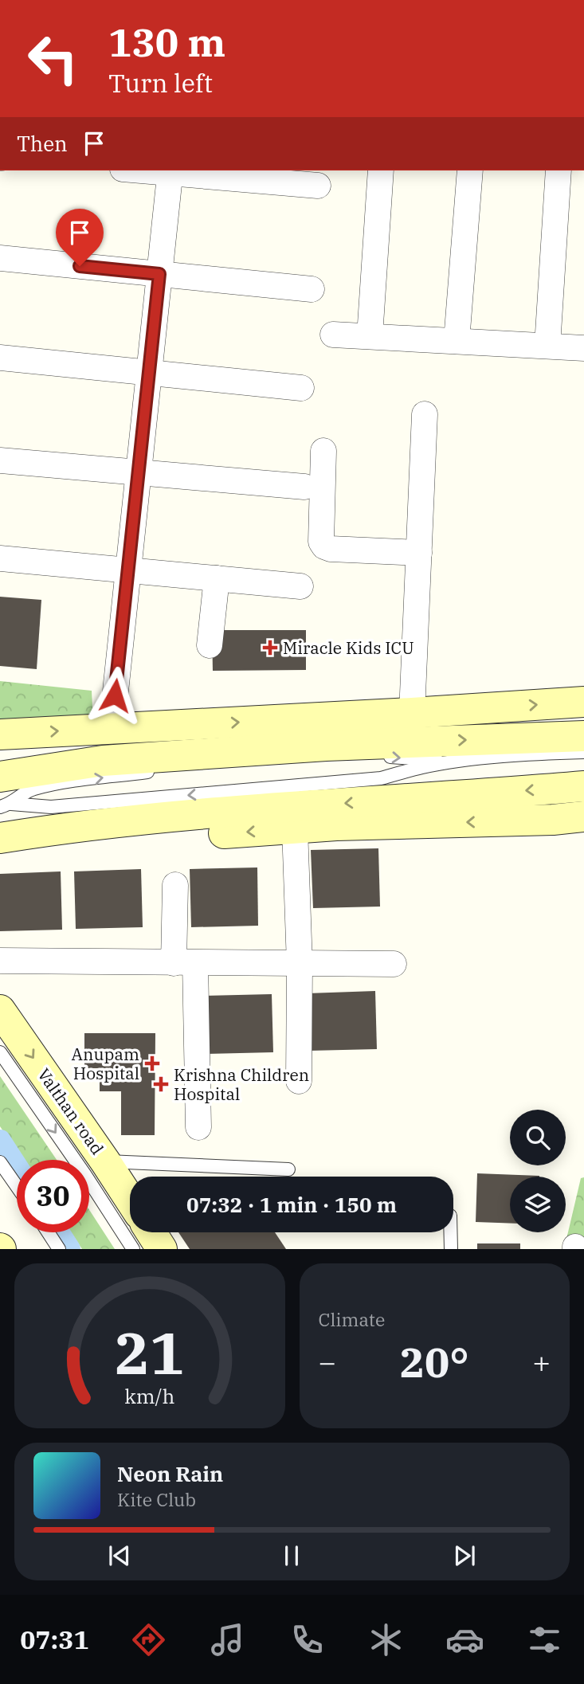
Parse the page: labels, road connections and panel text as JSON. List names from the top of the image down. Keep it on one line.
{"streets":{"main road":["Valthan road"]},"one_way":["Valthan road"],"places":{"health":["Miracle Kids ICU","Anupam Hospital","Krishna Children Hospital"]},"page":{"turn":["130 m","Turn left"],"then":"Then","limit":"30","trip":"07:32 · 1 min · 150 m","tile":"Climate","heat":["−","20°","+"],"song":["Neon Rain","Kite Club"],"tabs":"07:31","gauge":["21","km/h"]}}
